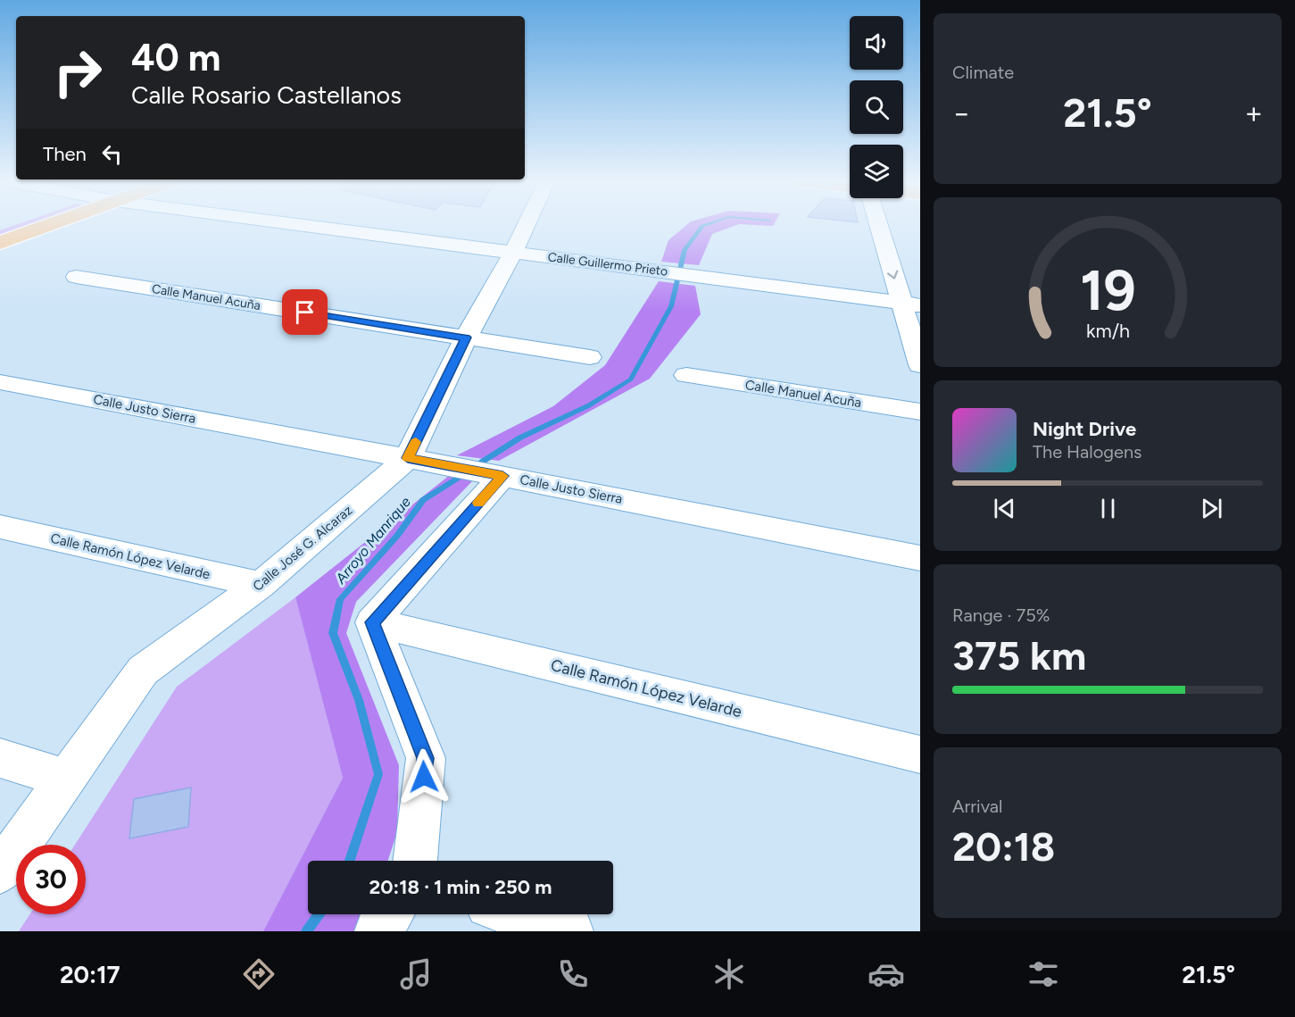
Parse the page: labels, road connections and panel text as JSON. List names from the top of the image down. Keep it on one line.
{"streets":{"street":["Calle Guillermo Prieto","Calle Manuel Acuña","Calle Justo Sierra","Calle José G. Alcaraz","Calle Ramón López Velarde"]},"crossings":[["Calle Guillermo Prieto","Calle José G. Alcaraz"],["Calle Manuel Acuña","Calle José G. Alcaraz"],["Calle Justo Sierra","Calle José G. Alcaraz"],["Calle José G. Alcaraz","Calle Ramón López Velarde"]],"water":["Arroyo Manrique"],"page":{"tile":["Climate",["Range · 75%","375 km"],["Arrival","20:18"]],"turn":["40 m","Calle Rosario Castellanos"],"heat":["−","21.5°","+"],"then":"Then","song":["Night Drive","The Halogens"],"limit":"30","trip":"20:18 · 1 min · 250 m","tabs":["20:17","21.5°"],"gauge":["19","km/h"]}}
